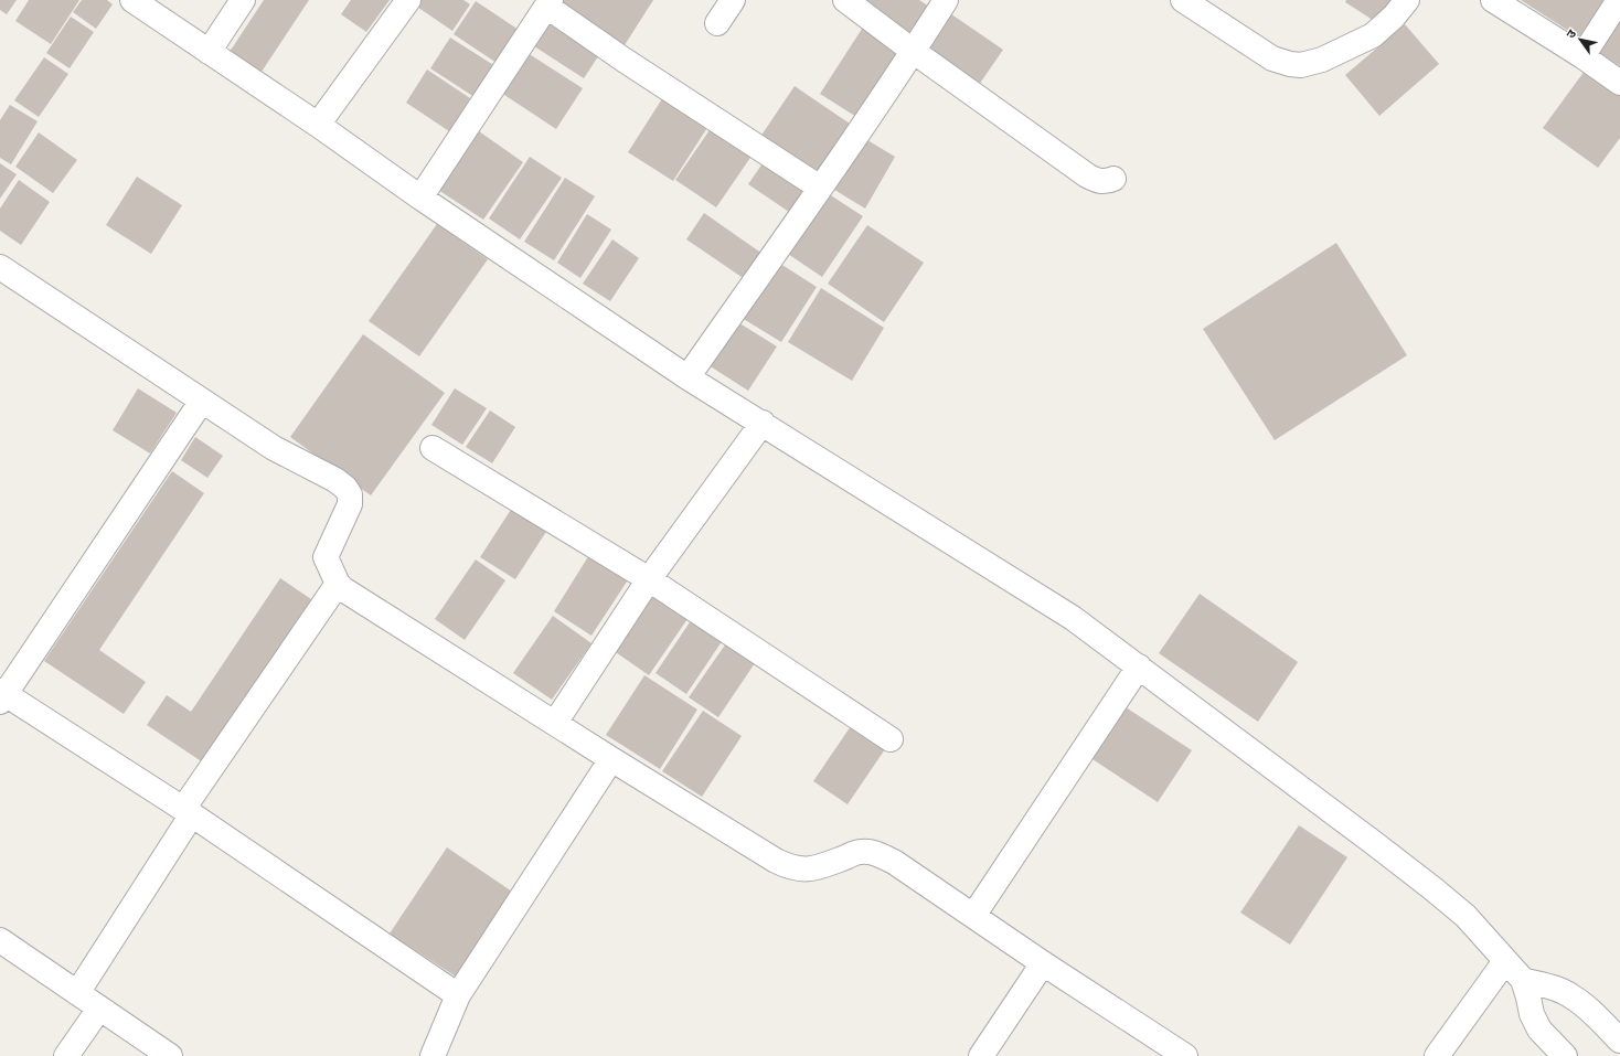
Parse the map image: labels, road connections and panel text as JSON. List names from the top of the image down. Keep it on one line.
{"north":"top left"}
